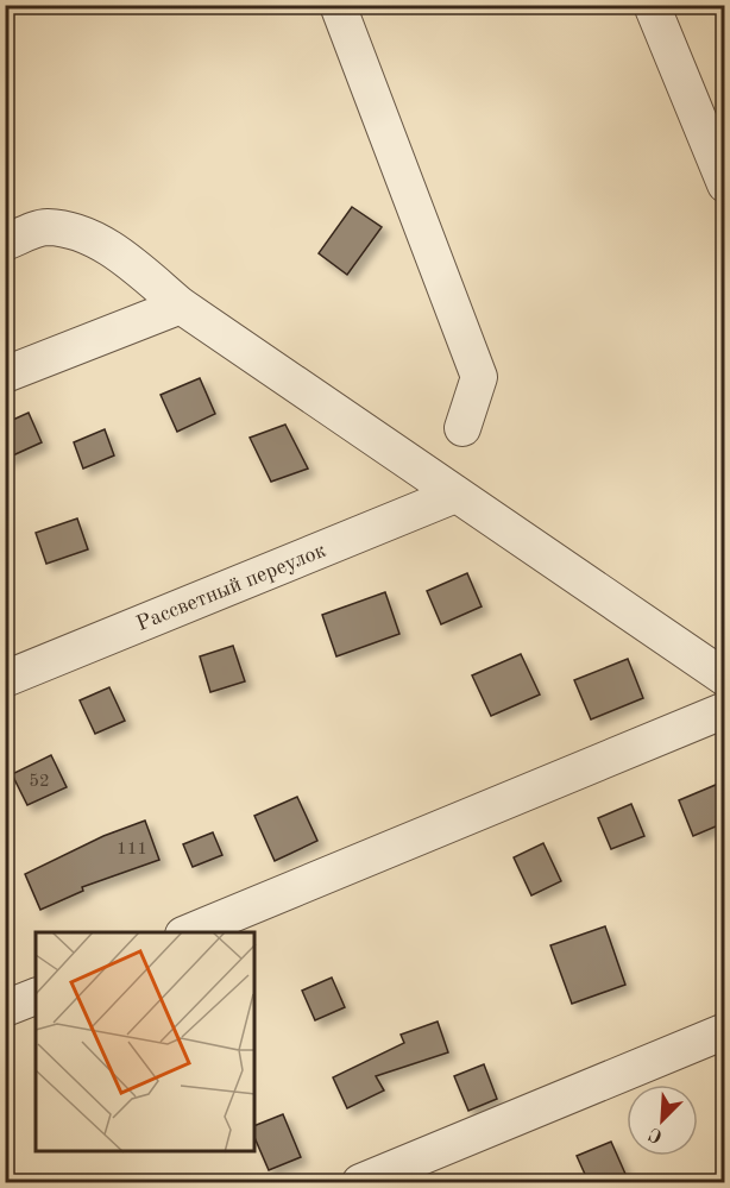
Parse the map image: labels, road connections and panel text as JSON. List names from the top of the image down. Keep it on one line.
{"streets":{"street":["Рассветный переулок"]},"house_numbers":["52","111"],"north":"bottom left"}
